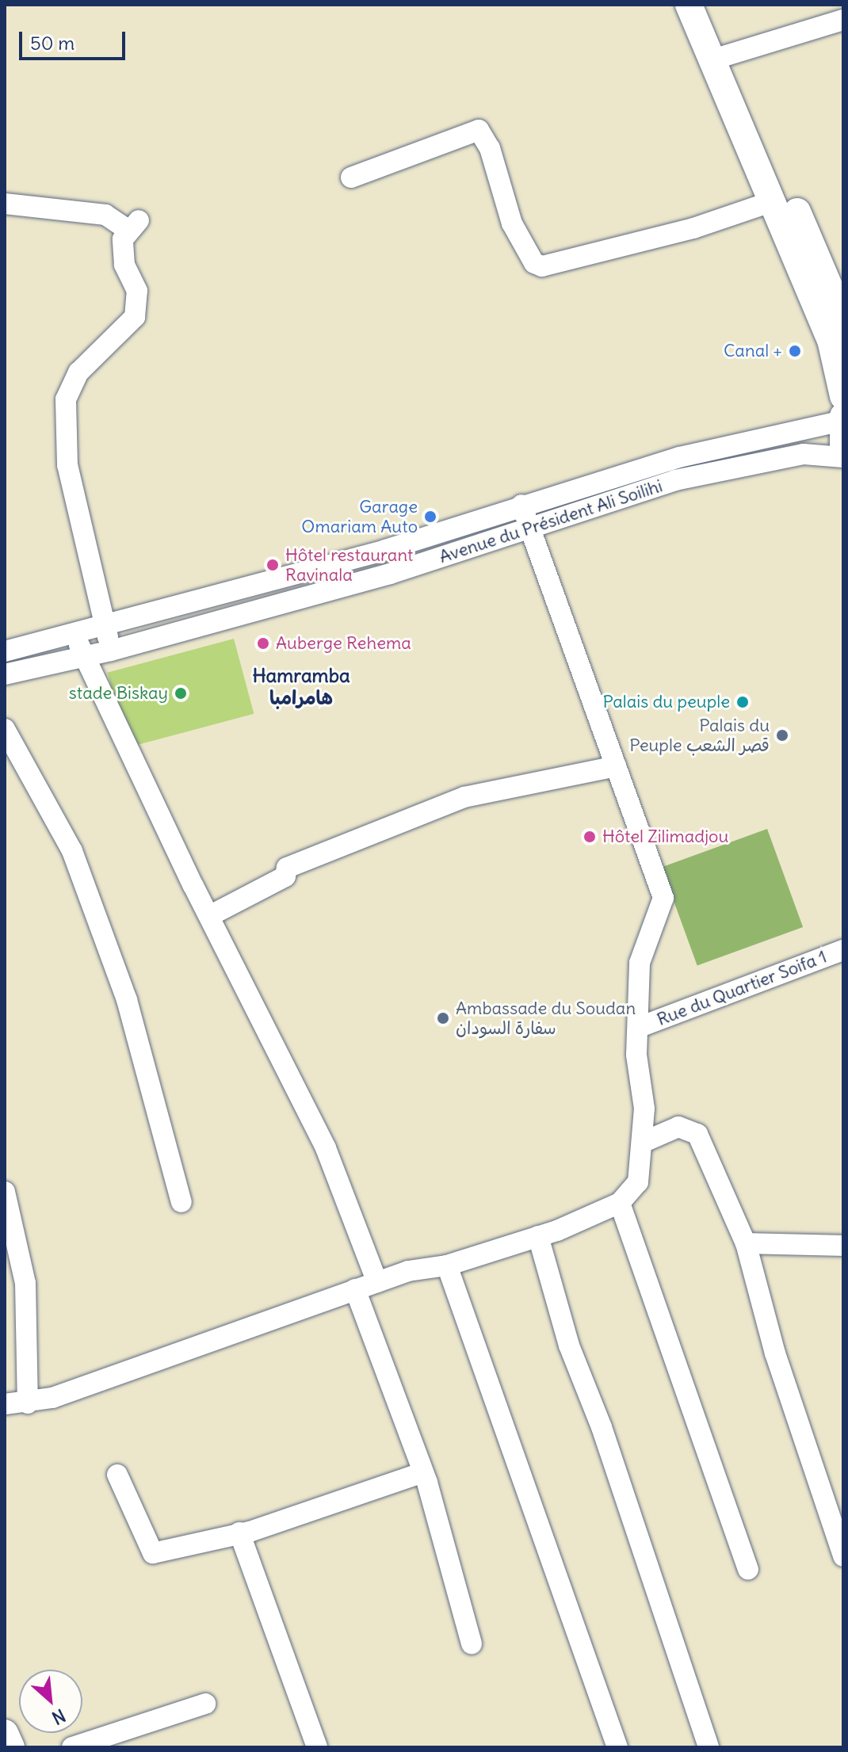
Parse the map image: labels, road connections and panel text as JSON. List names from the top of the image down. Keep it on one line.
{"streets":{"street":["Avenue du Président Ali Soilihi","Rue du Quartier Soifa 1"]},"districts":["Hamramba هامرامبا"],"places":["Canal +","Garage Omariam Auto","Hôtel restaurant Ravinala","Auberge Rehema","stade Biskay","Palais du peuple","Palais du Peuple قصر الشعب","Hôtel Zilimadjou","Ambassade du Soudan سفارة السودان"],"scale_bar":"50 m","north":"bottom right"}
